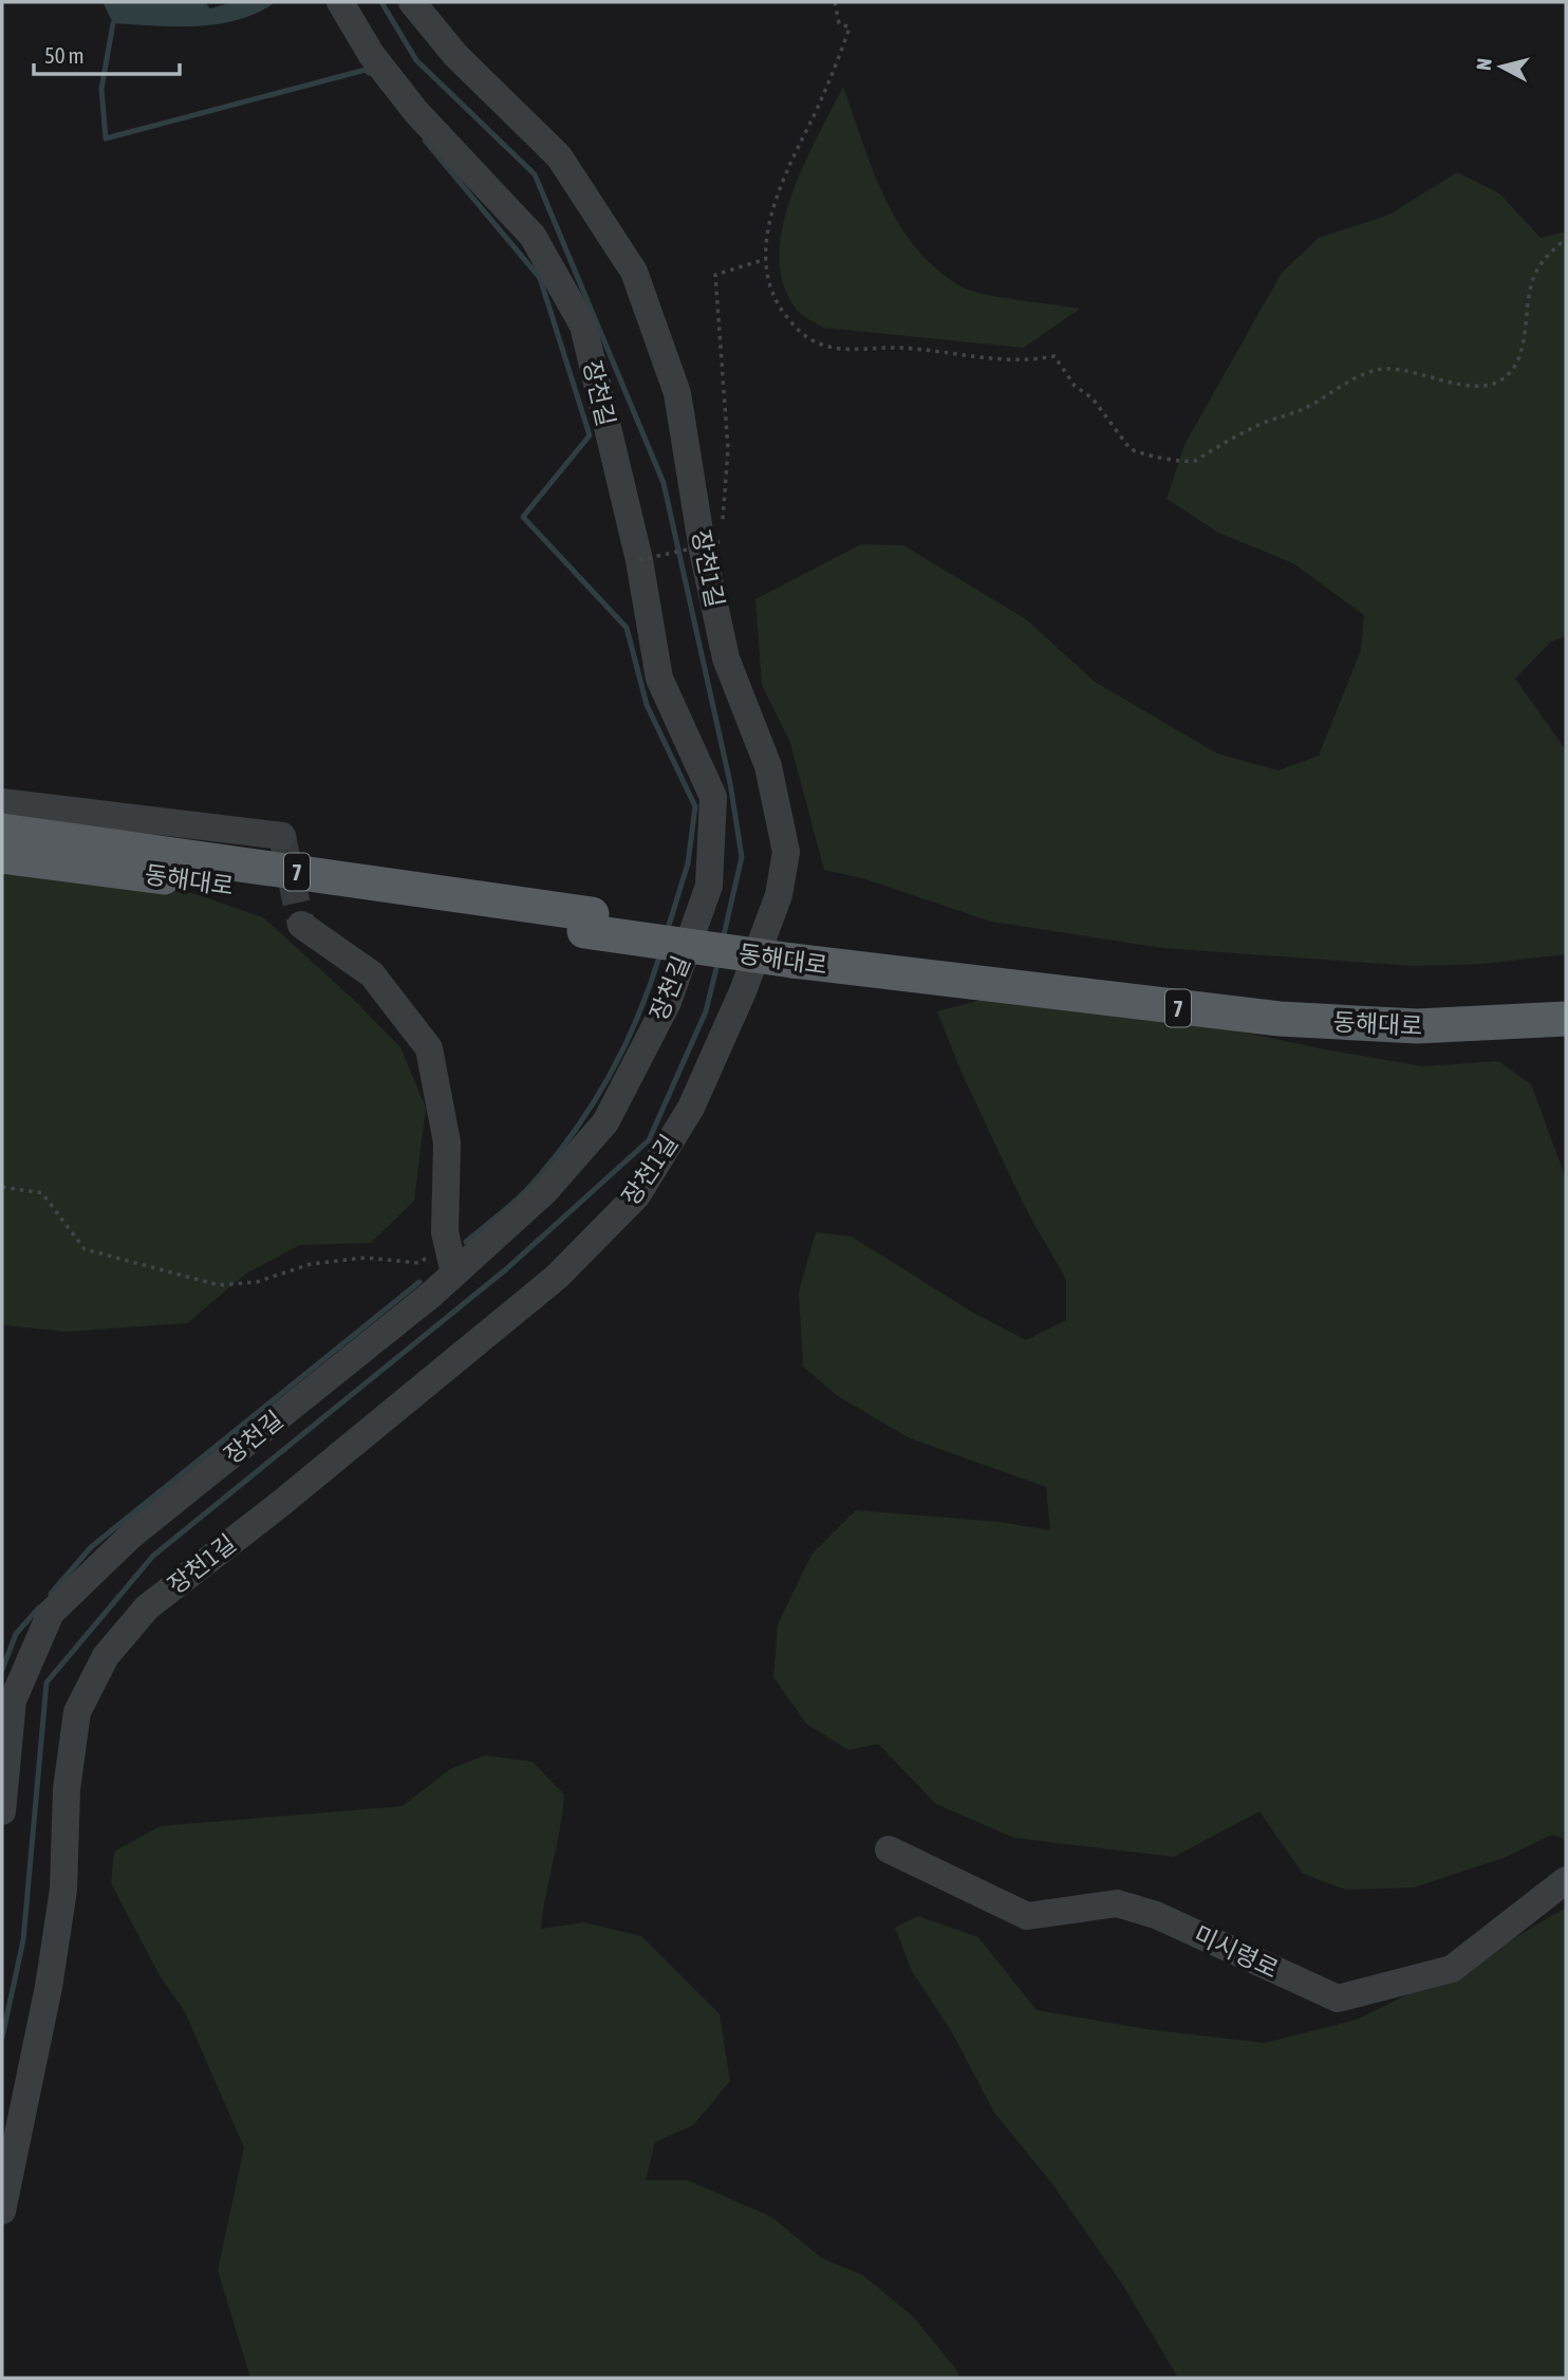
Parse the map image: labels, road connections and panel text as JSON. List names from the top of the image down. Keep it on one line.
{"streets":{"main road":["7","동해대로"],"street":["장천길","장천1길","미시령로"]},"crossings":[["7","동해대로"]],"scale_bar":"50 m","north":"left"}
